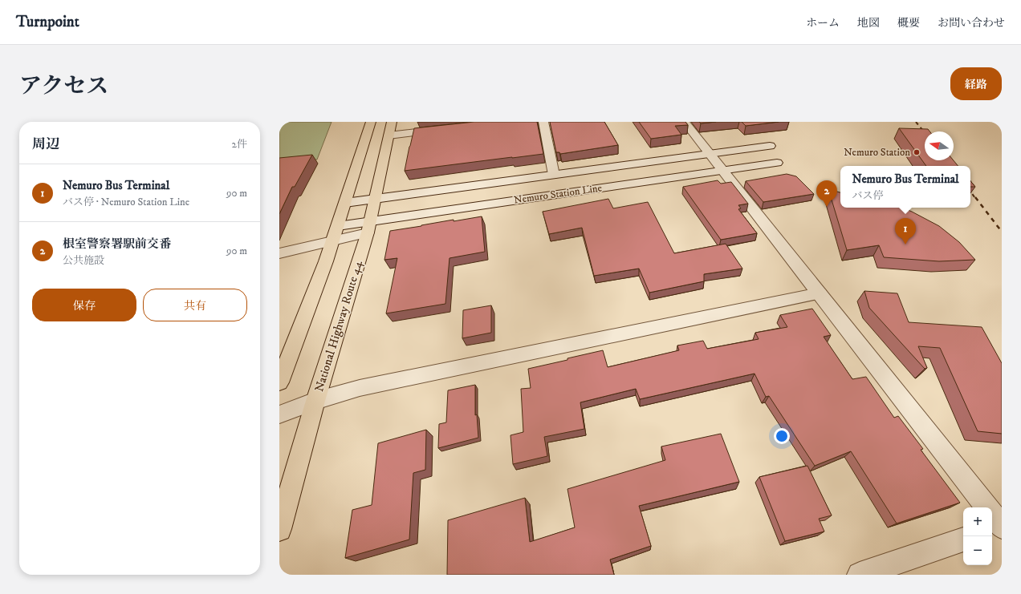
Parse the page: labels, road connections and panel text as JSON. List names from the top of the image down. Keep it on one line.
{"streets":{"highway":["National Highway Route 44"],"street":["Nemuro Station Line"]},"crossings":[["Nemuro Station Line","National Highway Route 44"]],"places":["Nemuro Station"],"north":"left","page":{"header":"Turnpoint","nav":["ホーム","地図","概要","お問い合わせ"],"title":"アクセス","buttons":["経路",["保存","共有"]],"heading":["周辺","2件"],"list":[{"mark":"1","name":"Nemuro Bus Terminal","note":"バス停 · Nemuro Station Line","value":"90 m"},{"mark":"2","name":"根室警察署駅前交番","note":"公共施設","value":"90 m"}],"popup":["Nemuro Bus Terminal","バス停"],"pins":["2","1"],"map_buttons":["+","−"]}}
